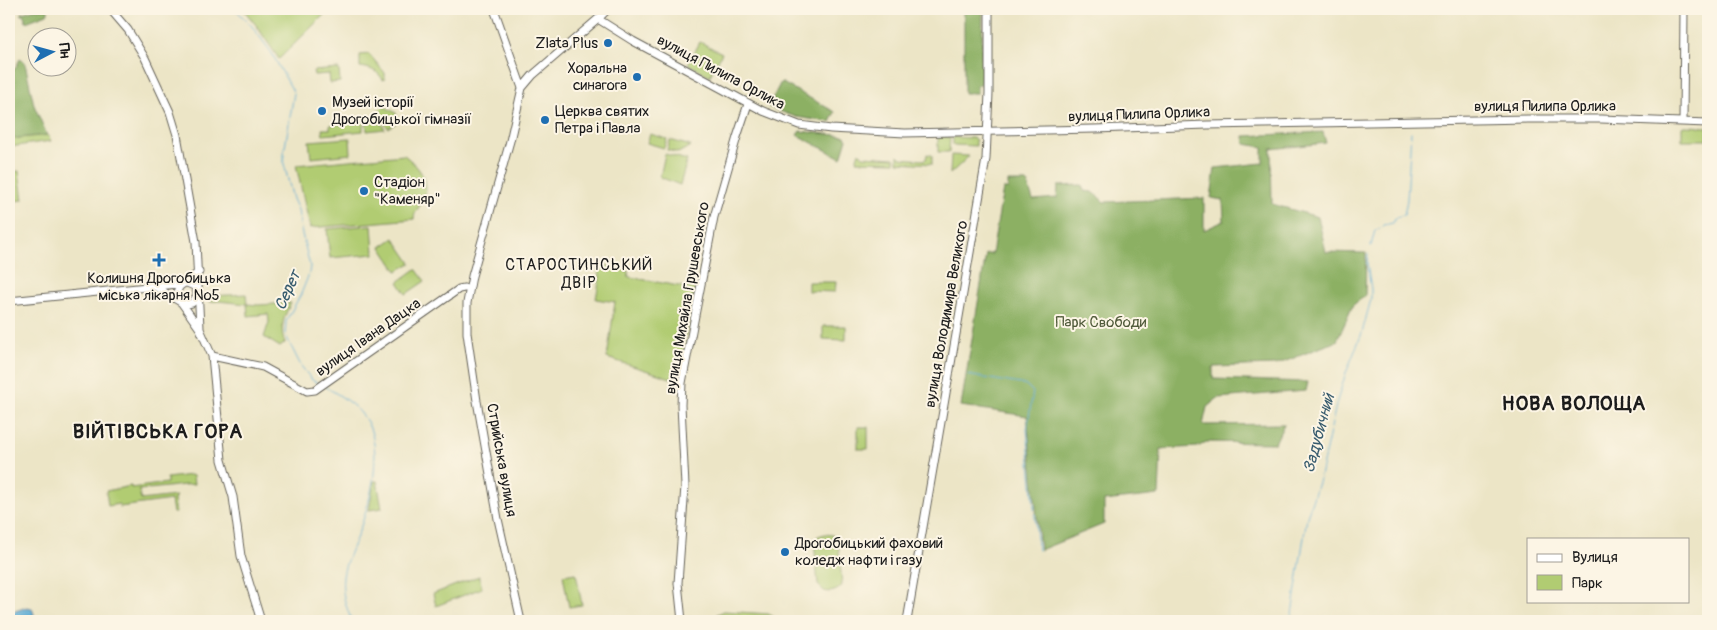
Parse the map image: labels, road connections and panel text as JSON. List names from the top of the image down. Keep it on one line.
{"streets":{"street":["вулиця Пилипа Орлика","вулиця Михайла Грушевського","вулиця Володимира Великого","вулиця Івана Дацка","Стрийська вулиця"]},"crossings":[["вулиця Пилипа Орлика","вулиця Михайла Грушевського"],["вулиця Пилипа Орлика","вулиця Володимира Великого"],["вулиця Івана Дацка","Стрийська вулиця"]],"districts":["СТАРОСТИНСЬКИЙ ДВІР","НОВА ВОЛОЩА","ВІЙТІВСЬКА ГОРА"],"water":["Серет","Задубичний"],"parks":["Парк Свободи"],"places":{"other":["Zlata Plus","Хоральна синагога","Музей історії Дрогобицької гімназії","Церква святих Петра і Павла","Стадіон \"Каменяр\"","Дрогобицький фаховий коледж нафти і газу"],"health":["Колишня Дрогобицька міська лікарня №5"]},"legend":["Вулиця","Парк"],"north":"right"}
